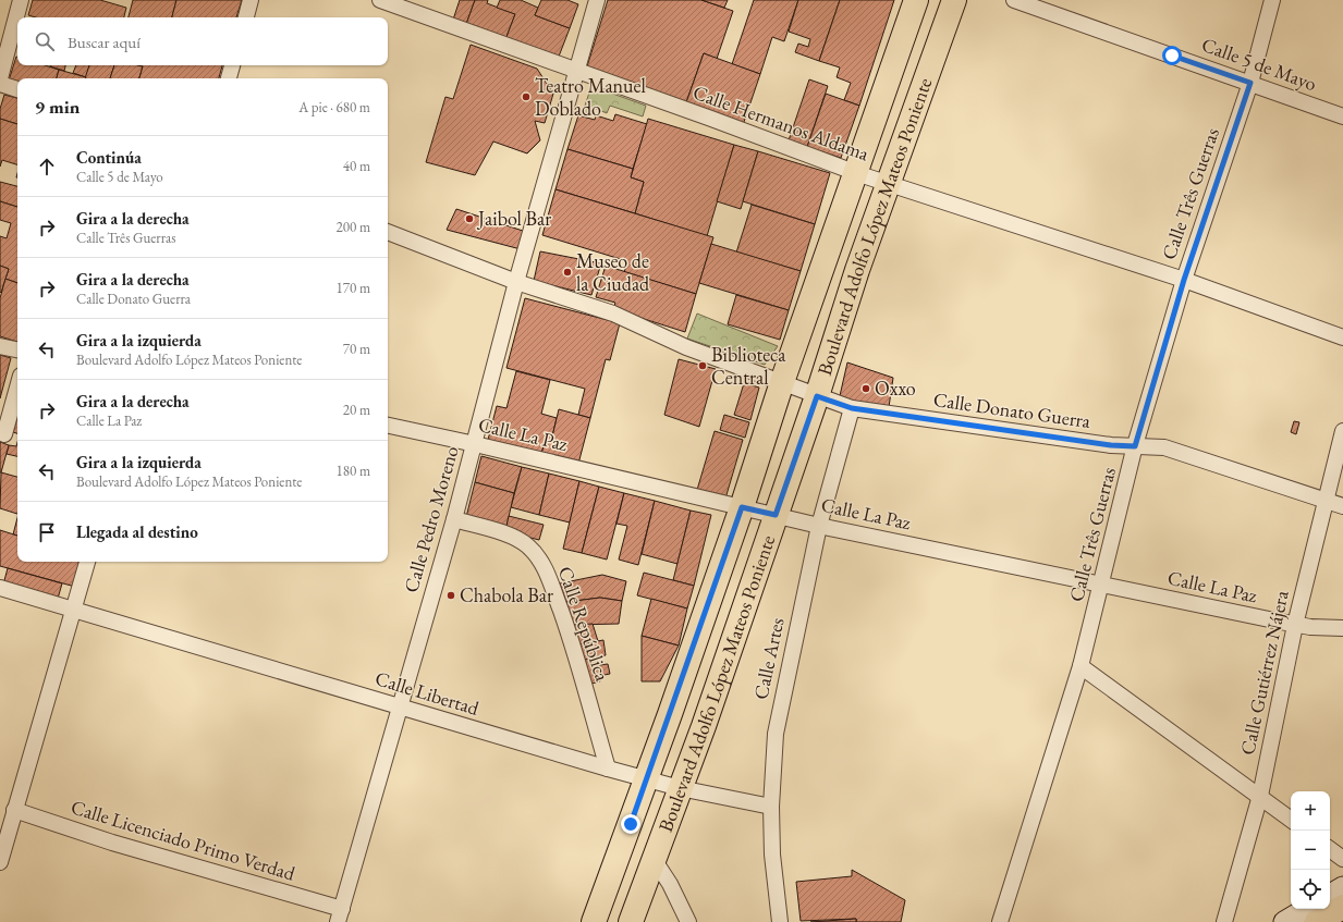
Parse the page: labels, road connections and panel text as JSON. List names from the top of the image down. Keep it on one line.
{"streets":{"main road":["Boulevard Adolfo López Mateos Poniente"],"street":["Calle 5 de Mayo","Calle Hermanos Aldama","Calle Três Guerras","Calle Donato Guerra","Calle La Paz","Calle Pedro Moreno","Calle República","Calle Artes","Calle Gutiérrez Nájera","Calle Libertad","Calle Licenciado Primo Verdad"]},"crossings":[["Calle 5 de Mayo","Calle Três Guerras"],["Calle Hermanos Aldama","Calle Três Guerras"],["Calle Hermanos Aldama","Boulevard Adolfo López Mateos Poniente"],["Calle Hermanos Aldama","Calle Pedro Moreno"],["Calle Três Guerras","Calle Donato Guerra"],["Calle Três Guerras","Calle La Paz"],["Boulevard Adolfo López Mateos Poniente","Calle Donato Guerra"],["Boulevard Adolfo López Mateos Poniente","Calle La Paz"],["Boulevard Adolfo López Mateos Poniente","Calle Libertad"],["Calle Donato Guerra","Calle Pedro Moreno"],["Calle Donato Guerra","Calle Artes"],["Calle Donato Guerra","Calle Gutiérrez Nájera"],["Calle La Paz","Calle Pedro Moreno"],["Calle La Paz","Calle Artes"],["Calle La Paz","Calle Gutiérrez Nájera"],["Calle Pedro Moreno","Calle República"],["Calle Pedro Moreno","Calle Libertad"],["Calle Pedro Moreno","Calle Licenciado Primo Verdad"],["Calle República","Calle Libertad"],["Calle Artes","Calle Libertad"]],"places":["Teatro Manuel Doblado","Jaibol Bar","Museo de la Ciudad","Biblioteca Central","Oxxo","Chabola Bar"],"page":{"search":"Buscar aquí","heading":["9 min","A pie · 680 m"],"list":[["Continúa","Calle 5 de Mayo","40 m"],["Gira a la derecha","Calle Três Guerras","200 m"],["Gira a la derecha","Calle Donato Guerra","170 m"],["Gira a la izquierda","Boulevard Adolfo López Mateos Poniente","70 m"],["Gira a la derecha","Calle La Paz","20 m"],["Gira a la izquierda","Boulevard Adolfo López Mateos Poniente","180 m"],"Llegada al destino"],"map_buttons":["+","−"]}}
